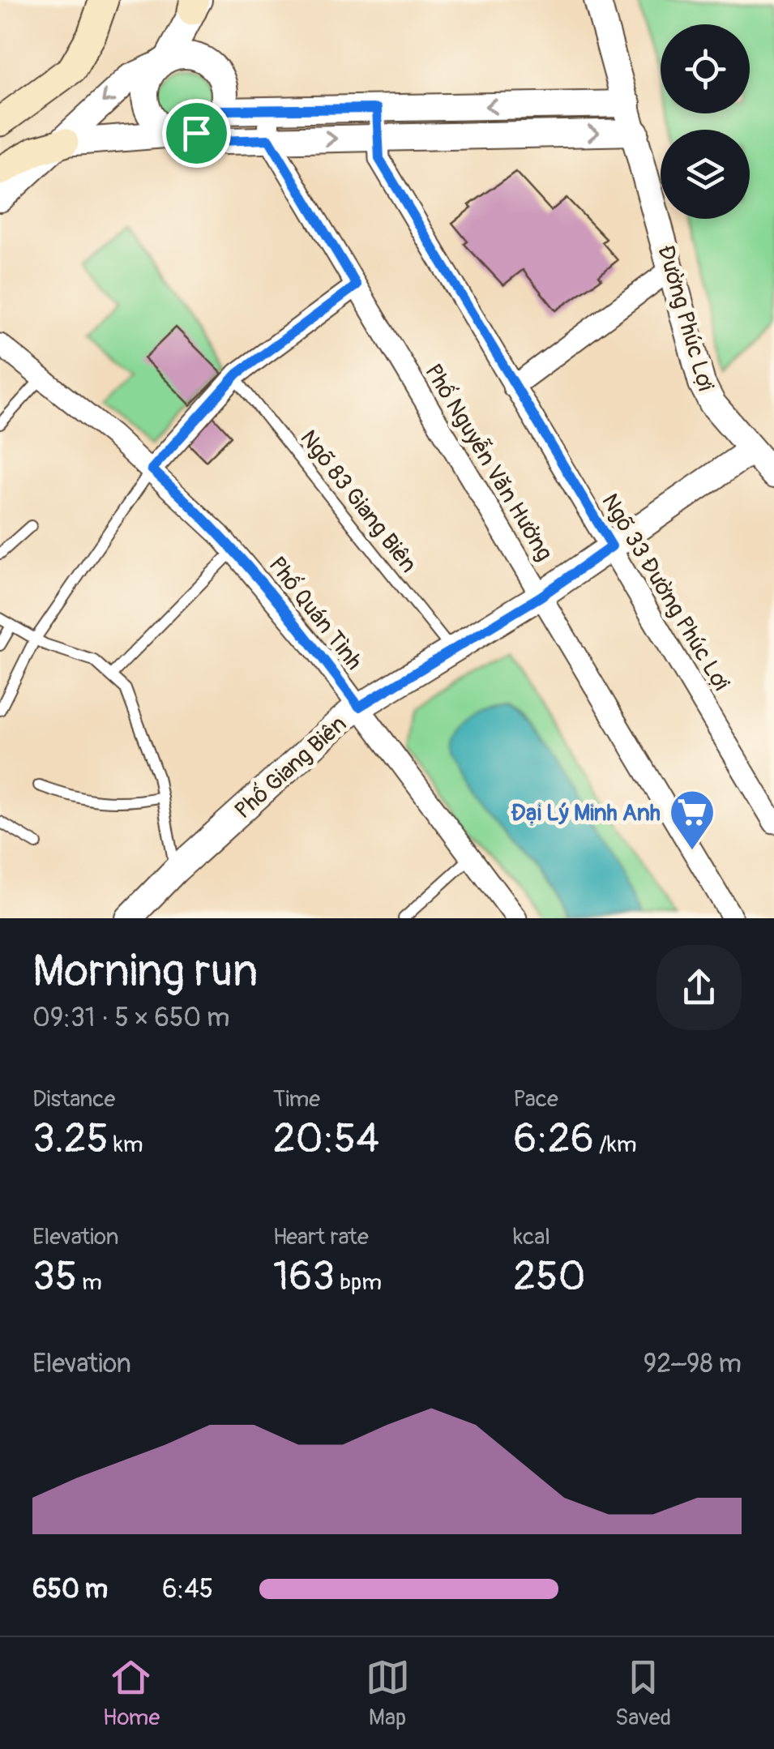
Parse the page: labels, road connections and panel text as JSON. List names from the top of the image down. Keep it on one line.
{"streets":{"street":["Đường Phúc Lợi","Phố Nguyễn Văn Hưởng","Ngõ 33 Đường Phúc Lợi","Phố Quán Tình","Phố Giang Biên"],"lane":["Ngõ 83 Giang Biên"]},"crossings":[["Đường Phúc Lợi","Phố Giang Biên"],["Phố Nguyễn Văn Hưởng","Phố Giang Biên"],["Ngõ 83 Giang Biên","Phố Giang Biên"],["Ngõ 33 Đường Phúc Lợi","Phố Giang Biên"],["Phố Quán Tình","Phố Giang Biên"]],"places":{"supermarket":["Đại Lý Minh Anh"]},"page":{"heading":["Morning run","09:31 · 5 × 650 m"],"stats":[["Distance","3.25 km"],["Time","20:54"],["Pace","6:26 /km"],["Elevation","35 m"],["Heart rate","163 bpm"],["kcal","250"]],"chart":["Elevation","92–98 m"],"list":[{"name":"650 m","note":"6:45"}],"tabs":["Home","Map","Saved"]}}
